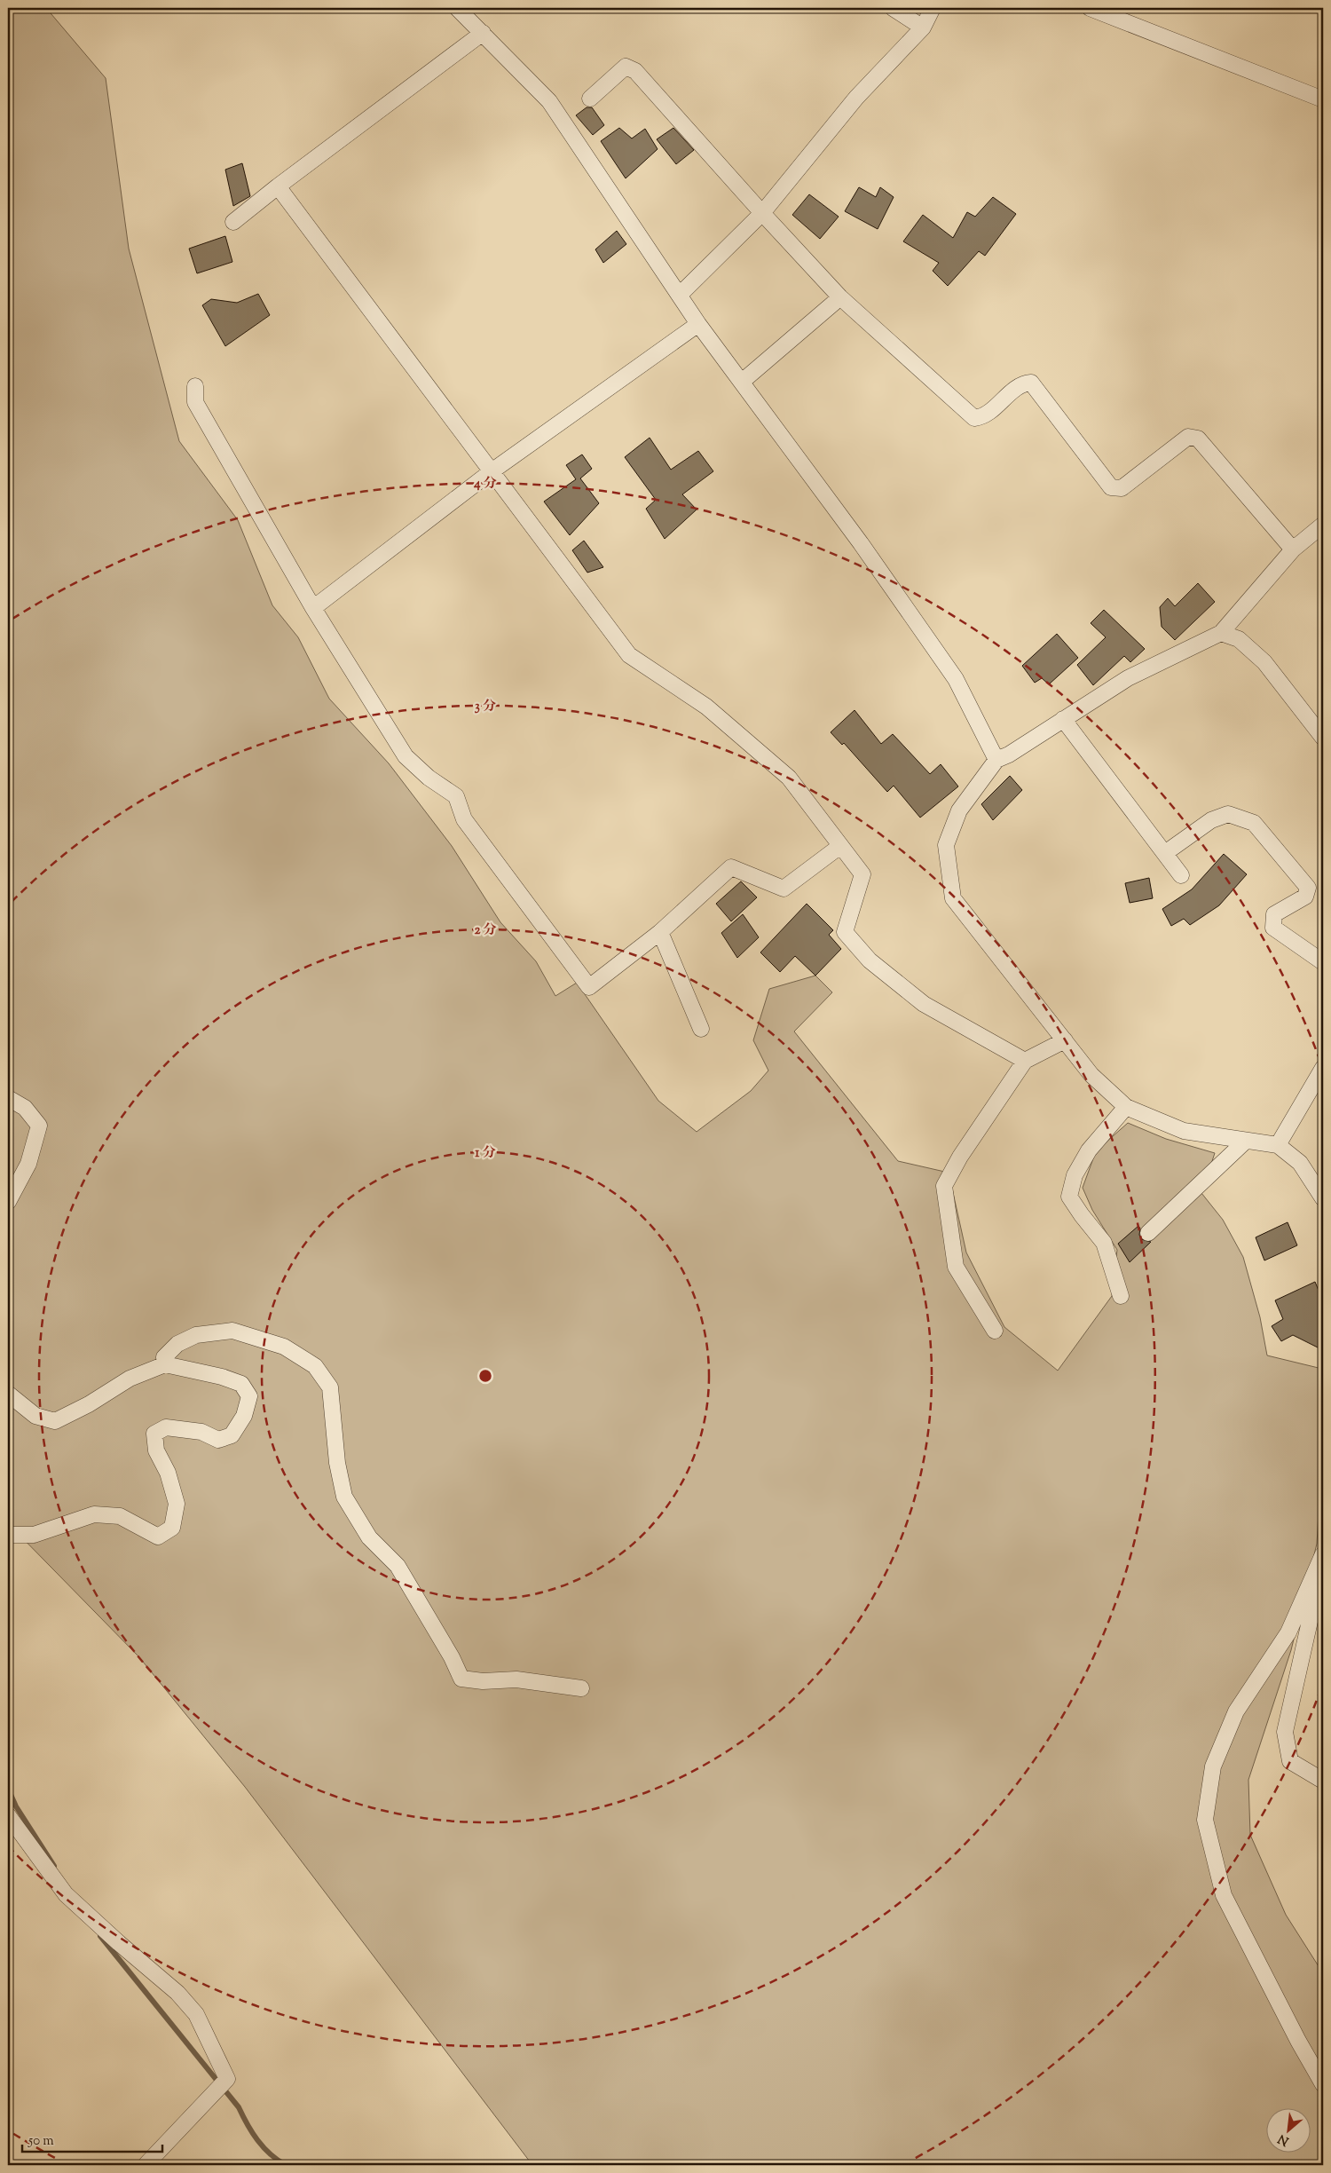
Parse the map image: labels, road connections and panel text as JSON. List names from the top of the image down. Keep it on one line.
{"scale_bar":"50 m","north":"bottom left","rings":["4 分","3 分","2 分","1 分"]}
